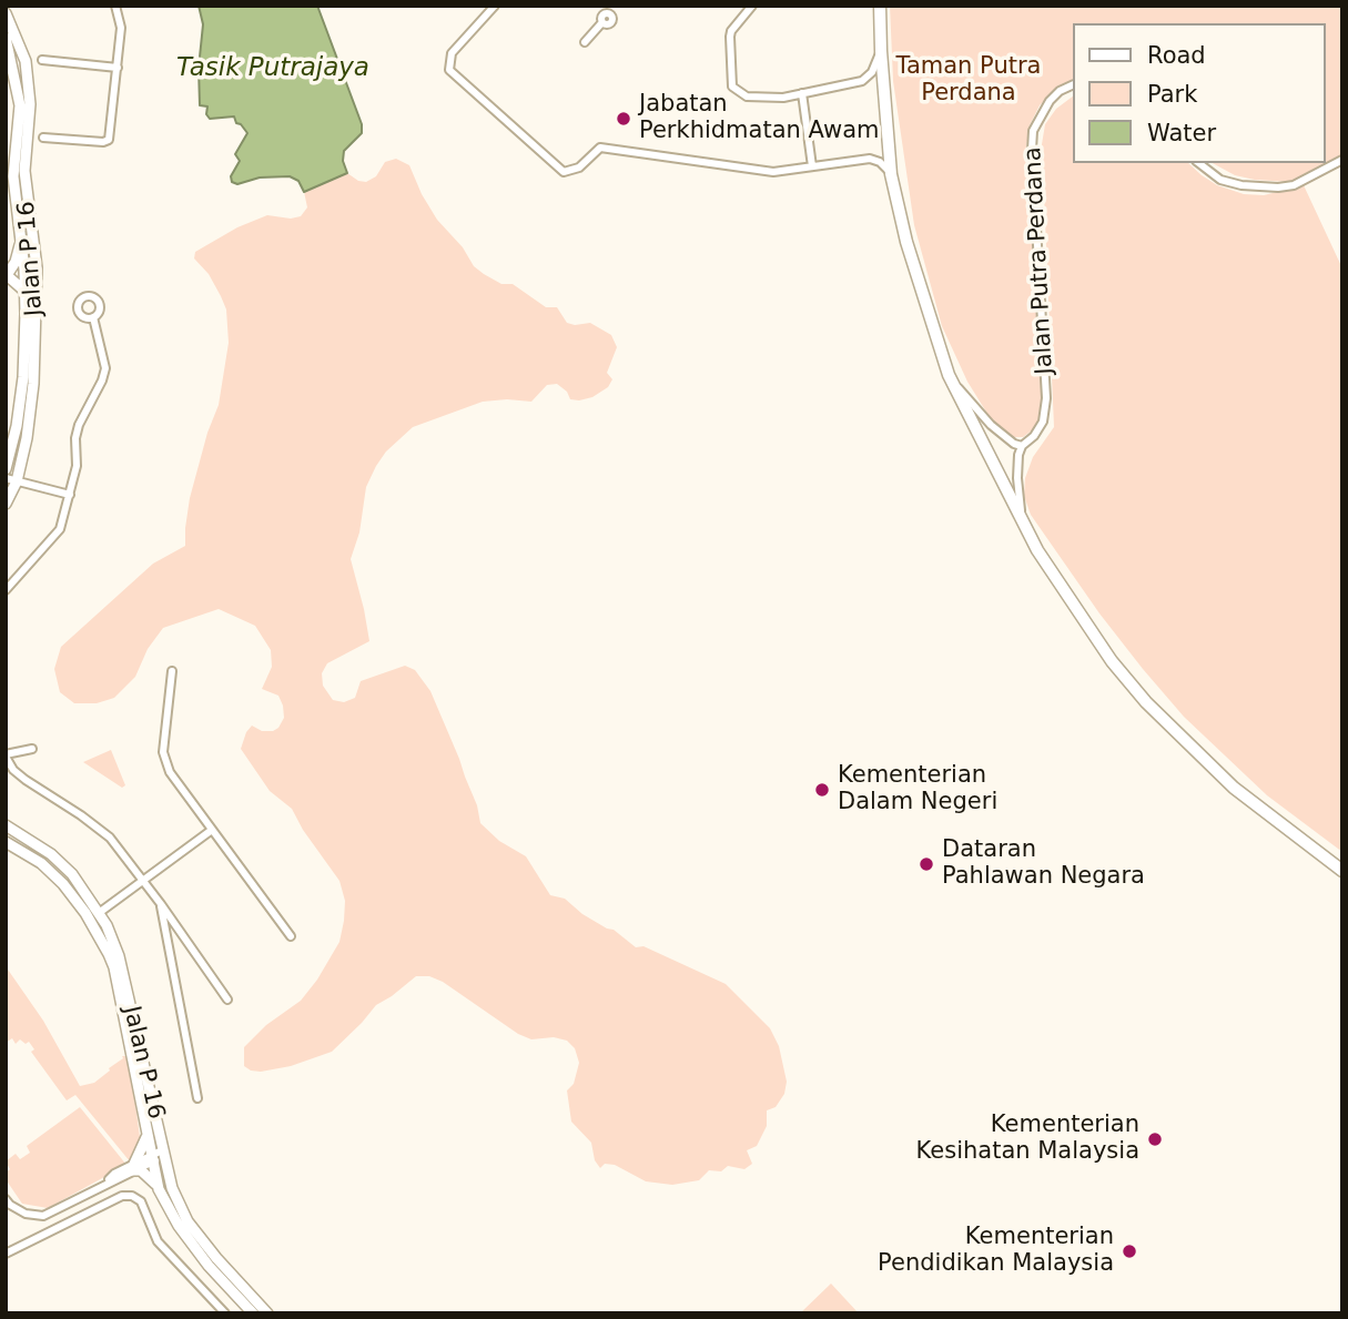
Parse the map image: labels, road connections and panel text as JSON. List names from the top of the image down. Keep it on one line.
{"streets":{"street":["Jalan P 16","Jalan Putra Perdana"]},"water":["Tasik Putrajaya"],"parks":["Taman Putra Perdana"],"places":["Jabatan Perkhidmatan Awam","Kementerian Dalam Negeri","Dataran Pahlawan Negara","Kementerian Kesihatan Malaysia","Kementerian Pendidikan Malaysia"],"legend":["Road","Park","Water"]}
